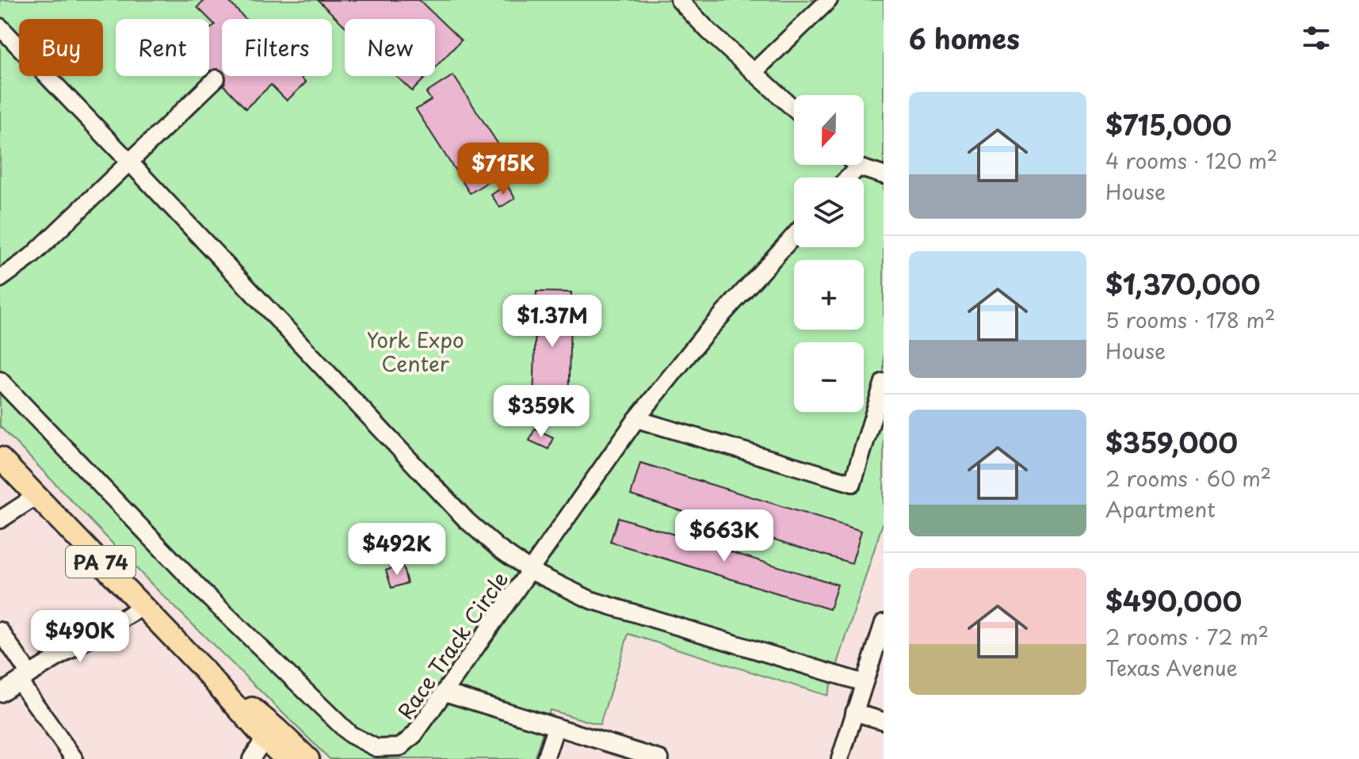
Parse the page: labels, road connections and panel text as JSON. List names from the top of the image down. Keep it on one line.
{"streets":{"main road":["PA 74"],"street":["Race Track Circle"]},"parks":["York Expo Center"],"north":"bottom","page":{"heading":"6 homes","chip":["Buy","Rent","Filters","New"],"list":[{"name":"$715,000","note":"4 rooms · 120 m² · House"},{"name":"$1,370,000","note":"5 rooms · 178 m² · House"},{"name":"$359,000","note":"2 rooms · 60 m² · Apartment"},{"name":"$490,000","note":"2 rooms · 72 m² · Texas Avenue"}],"map_buttons":["+","−"],"price":["$715K","$1.37M","$359K","$663K","$492K","$490K"]}}
